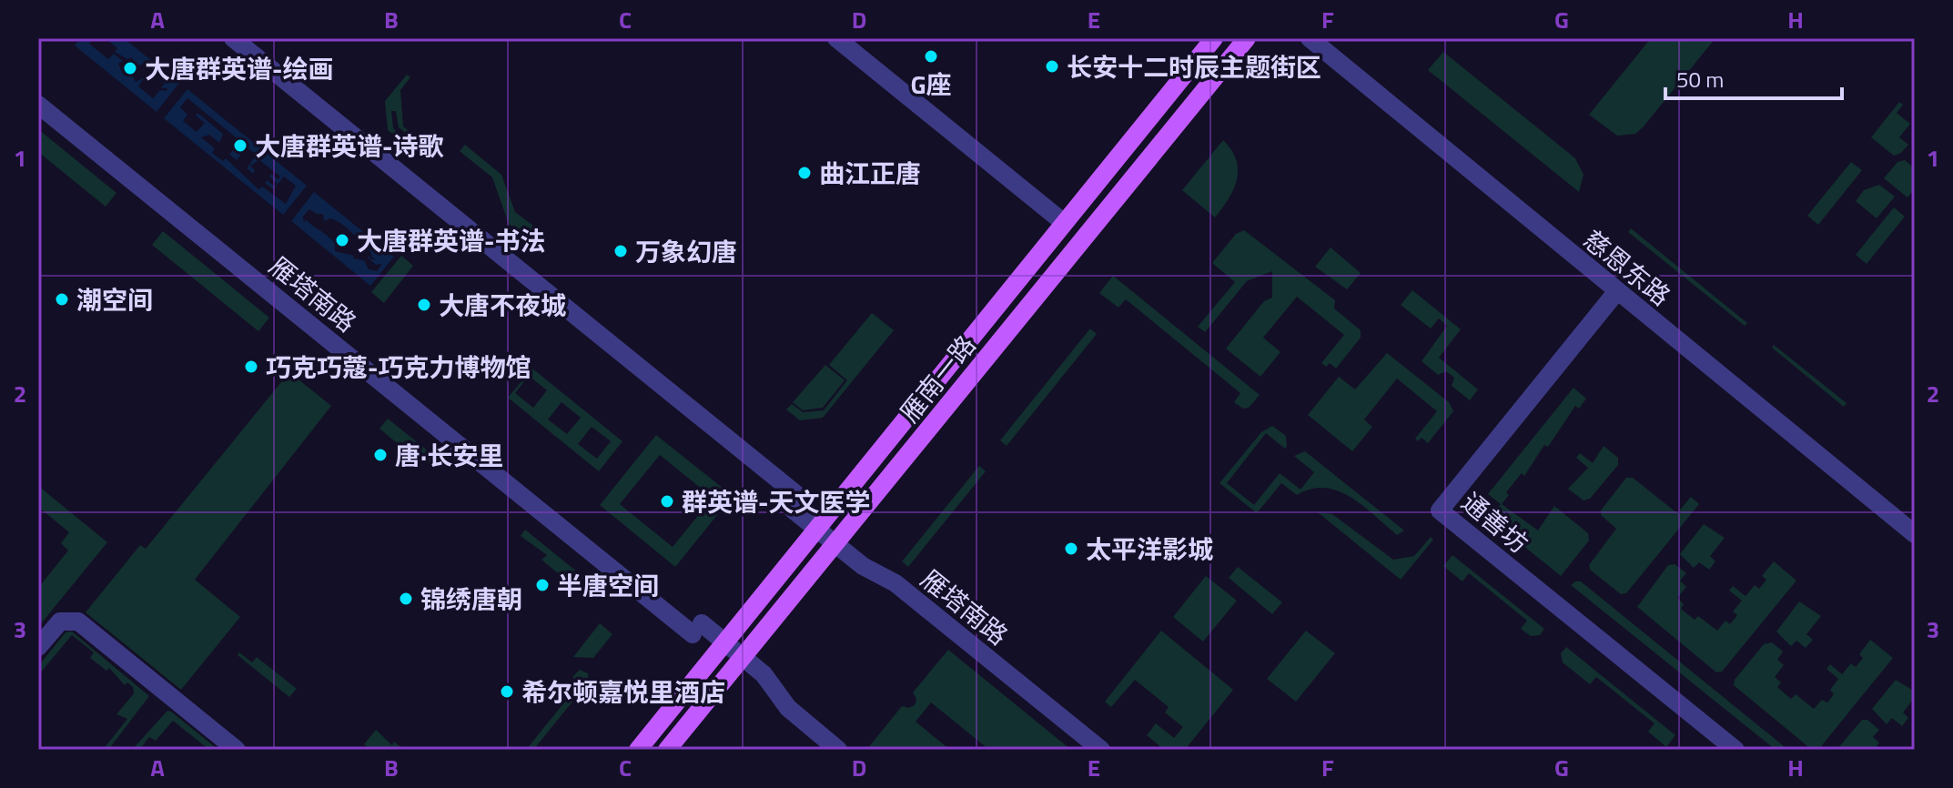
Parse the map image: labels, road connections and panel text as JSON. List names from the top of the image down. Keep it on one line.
{"streets":{"main road":["雁南一路"],"street":["慈恩东路","雁塔南路","通善坊"]},"crossings":[["慈恩东路","通善坊"],["雁塔南路","雁南一路"]],"places":["G座","长安十二时辰主题街区","大唐群英谱-绘画","大唐群英谱-诗歌","曲江正唐","大唐群英谱-书法","万象幻唐","潮空间","大唐不夜城","巧克巧蔻-巧克力博物馆","唐·长安里","群英谱-天文医学","太平洋影城","半唐空间","锦绣唐朝","希尔顿嘉悦里酒店"],"scale_bar":"50 m","grid":{"columns":["A","B","C","D","E","F","G","H"],"rows":["1","2","3"]}}
